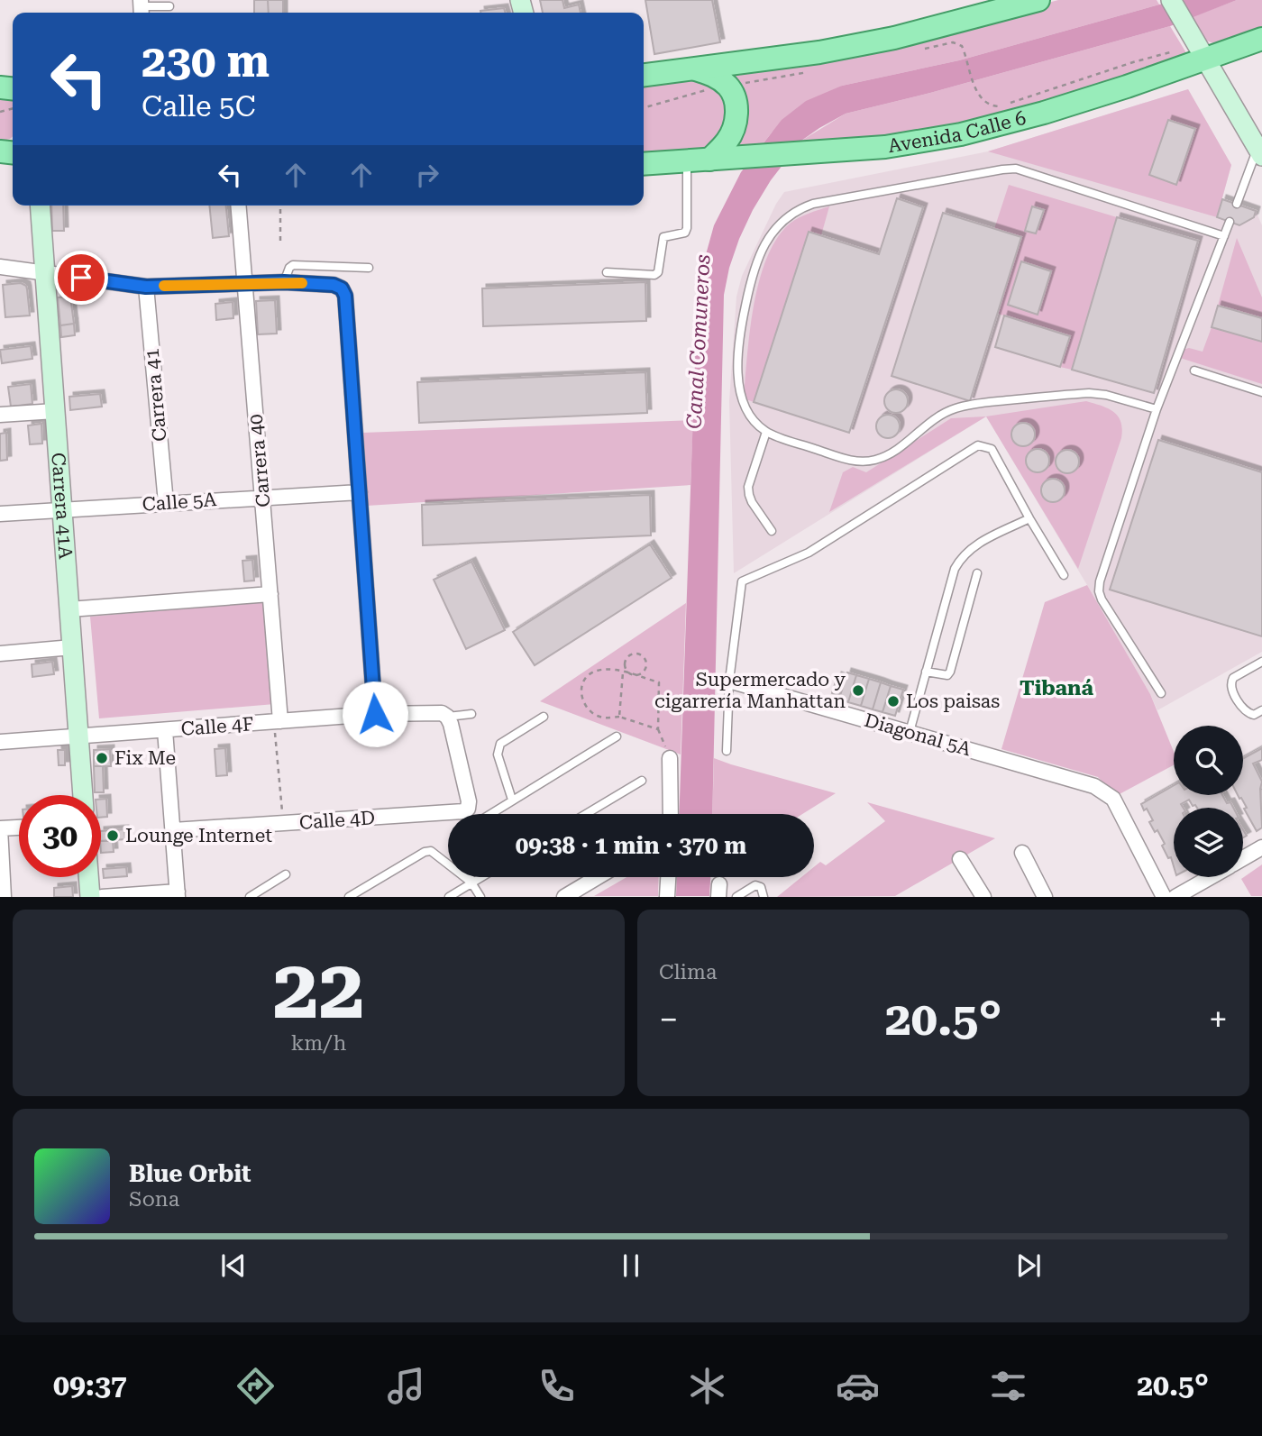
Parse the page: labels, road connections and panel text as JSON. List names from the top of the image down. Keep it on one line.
{"streets":{"main road":["Avenida Calle 6"],"street":["Carrera 41","Carrera 40","Calle 5A","Carrera 41A","Calle 4F","Diagonal 5A","Calle 4D"]},"crossings":[["Carrera 41","Calle 5A"],["Carrera 40","Calle 5A"],["Carrera 40","Calle 4F"],["Calle 5A","Carrera 41A"],["Carrera 41A","Calle 4F"],["Calle 4F","Calle 4D"]],"districts":["Tibaná"],"water":["Canal Comuneros"],"places":["Supermercado y cigarrería Manhattan","Los paisas","Fix Me","Lounge Internet"],"page":{"turn":["230 m","Calle 5C"],"limit":"30","trip":"09:38 · 1 min · 370 m","tile":[["22","km/h"],"Clima"],"heat":["−","20.5°","+"],"song":["Blue Orbit","Sona"],"tabs":["09:37","20.5°"]}}
